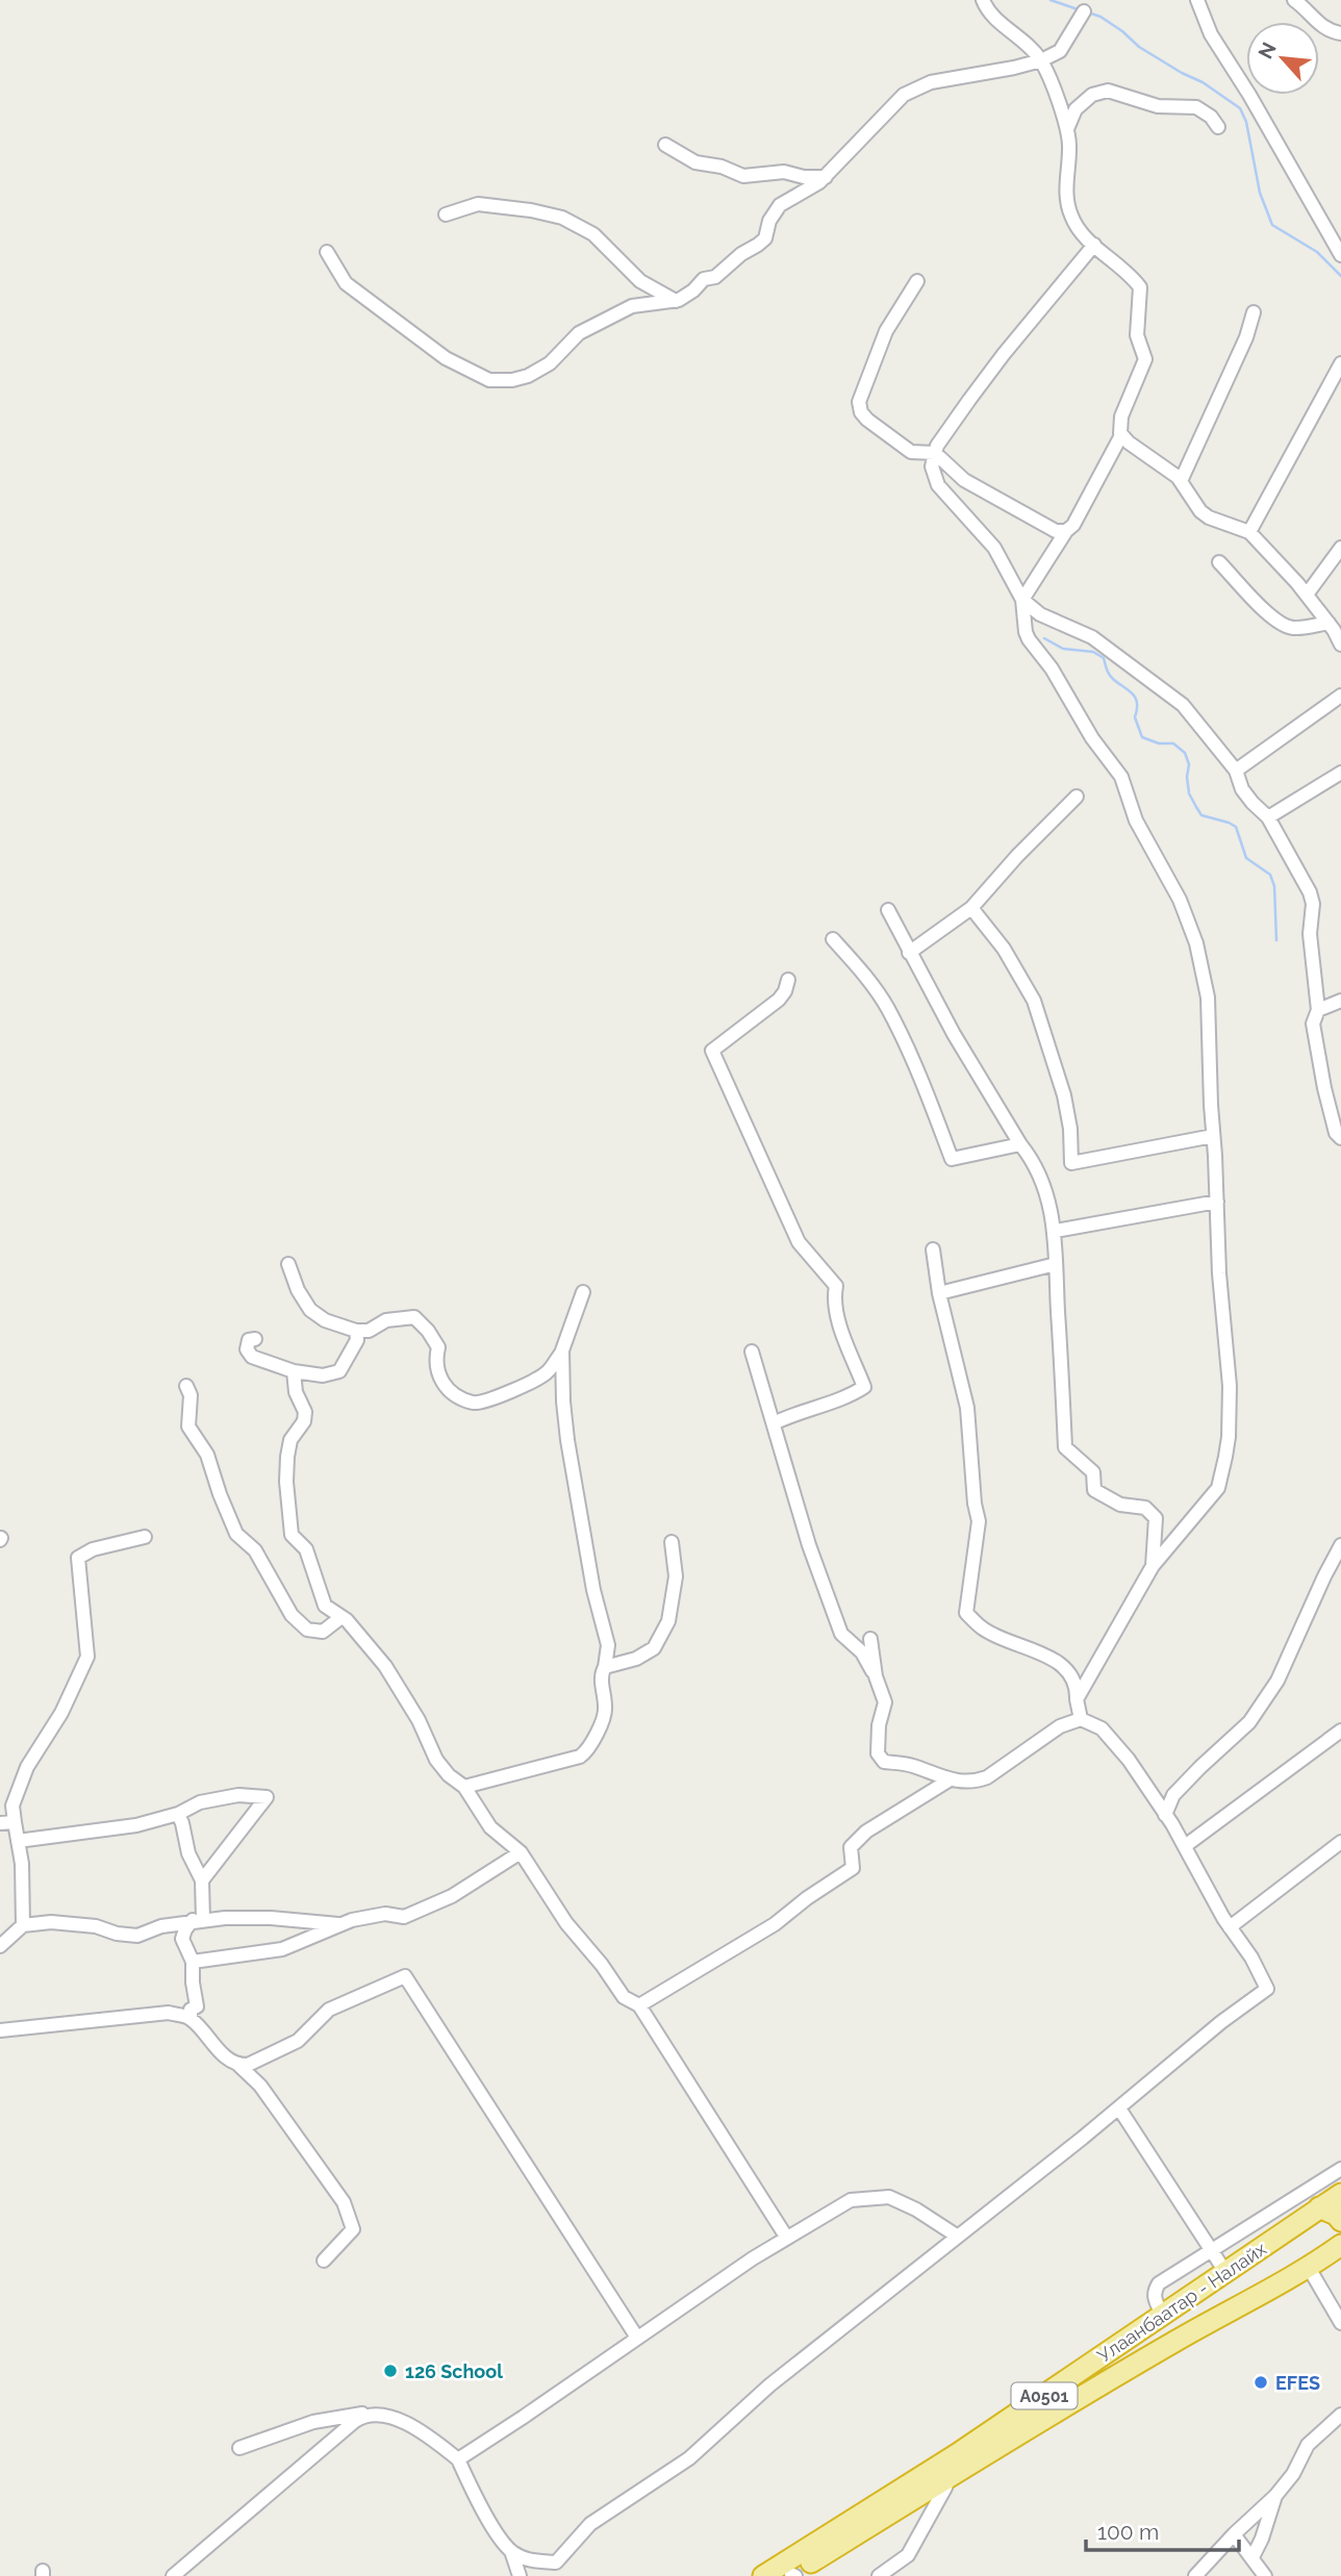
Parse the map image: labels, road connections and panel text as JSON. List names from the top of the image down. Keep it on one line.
{"streets":{"highway":["Улаанбаатар - Налайх","A0501"]},"places":["126 School","EFES"],"scale_bar":"100 m","north":"top left"}
